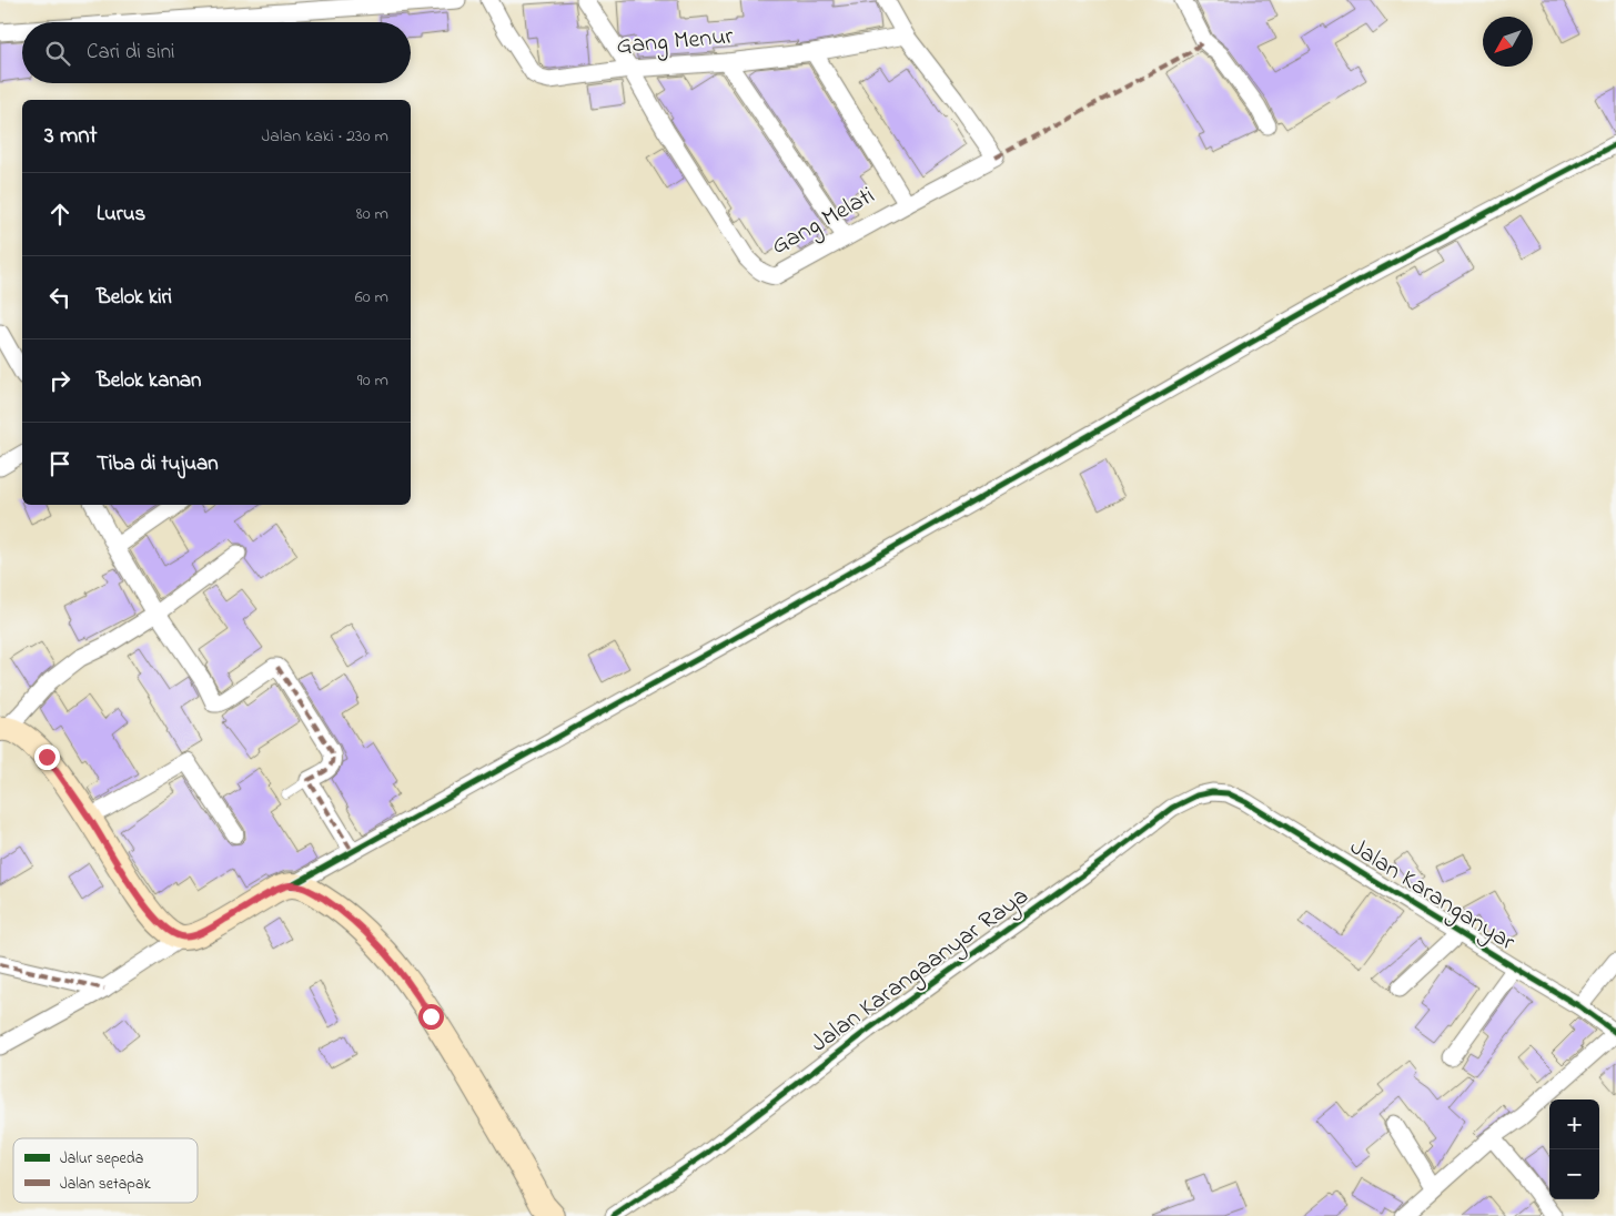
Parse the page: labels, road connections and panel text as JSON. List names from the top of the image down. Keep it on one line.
{"streets":{"street":["Gang Menur","Gang Melati","Jalan Karanganyar","Jalan Karangaanyar Raya"]},"crossings":[["Gang Menur","Gang Melati"],["Jalan Karanganyar","Jalan Karangaanyar Raya"]],"legend":["Jalur sepeda","Jalan setapak"],"north":"bottom left","page":{"search":"Cari di sini","heading":["3 mnt","Jalan kaki · 230 m"],"list":[["Lurus","80 m"],["Belok kiri","60 m"],["Belok kanan","90 m"],"Tiba di tujuan"],"map_buttons":["+","−"]}}
